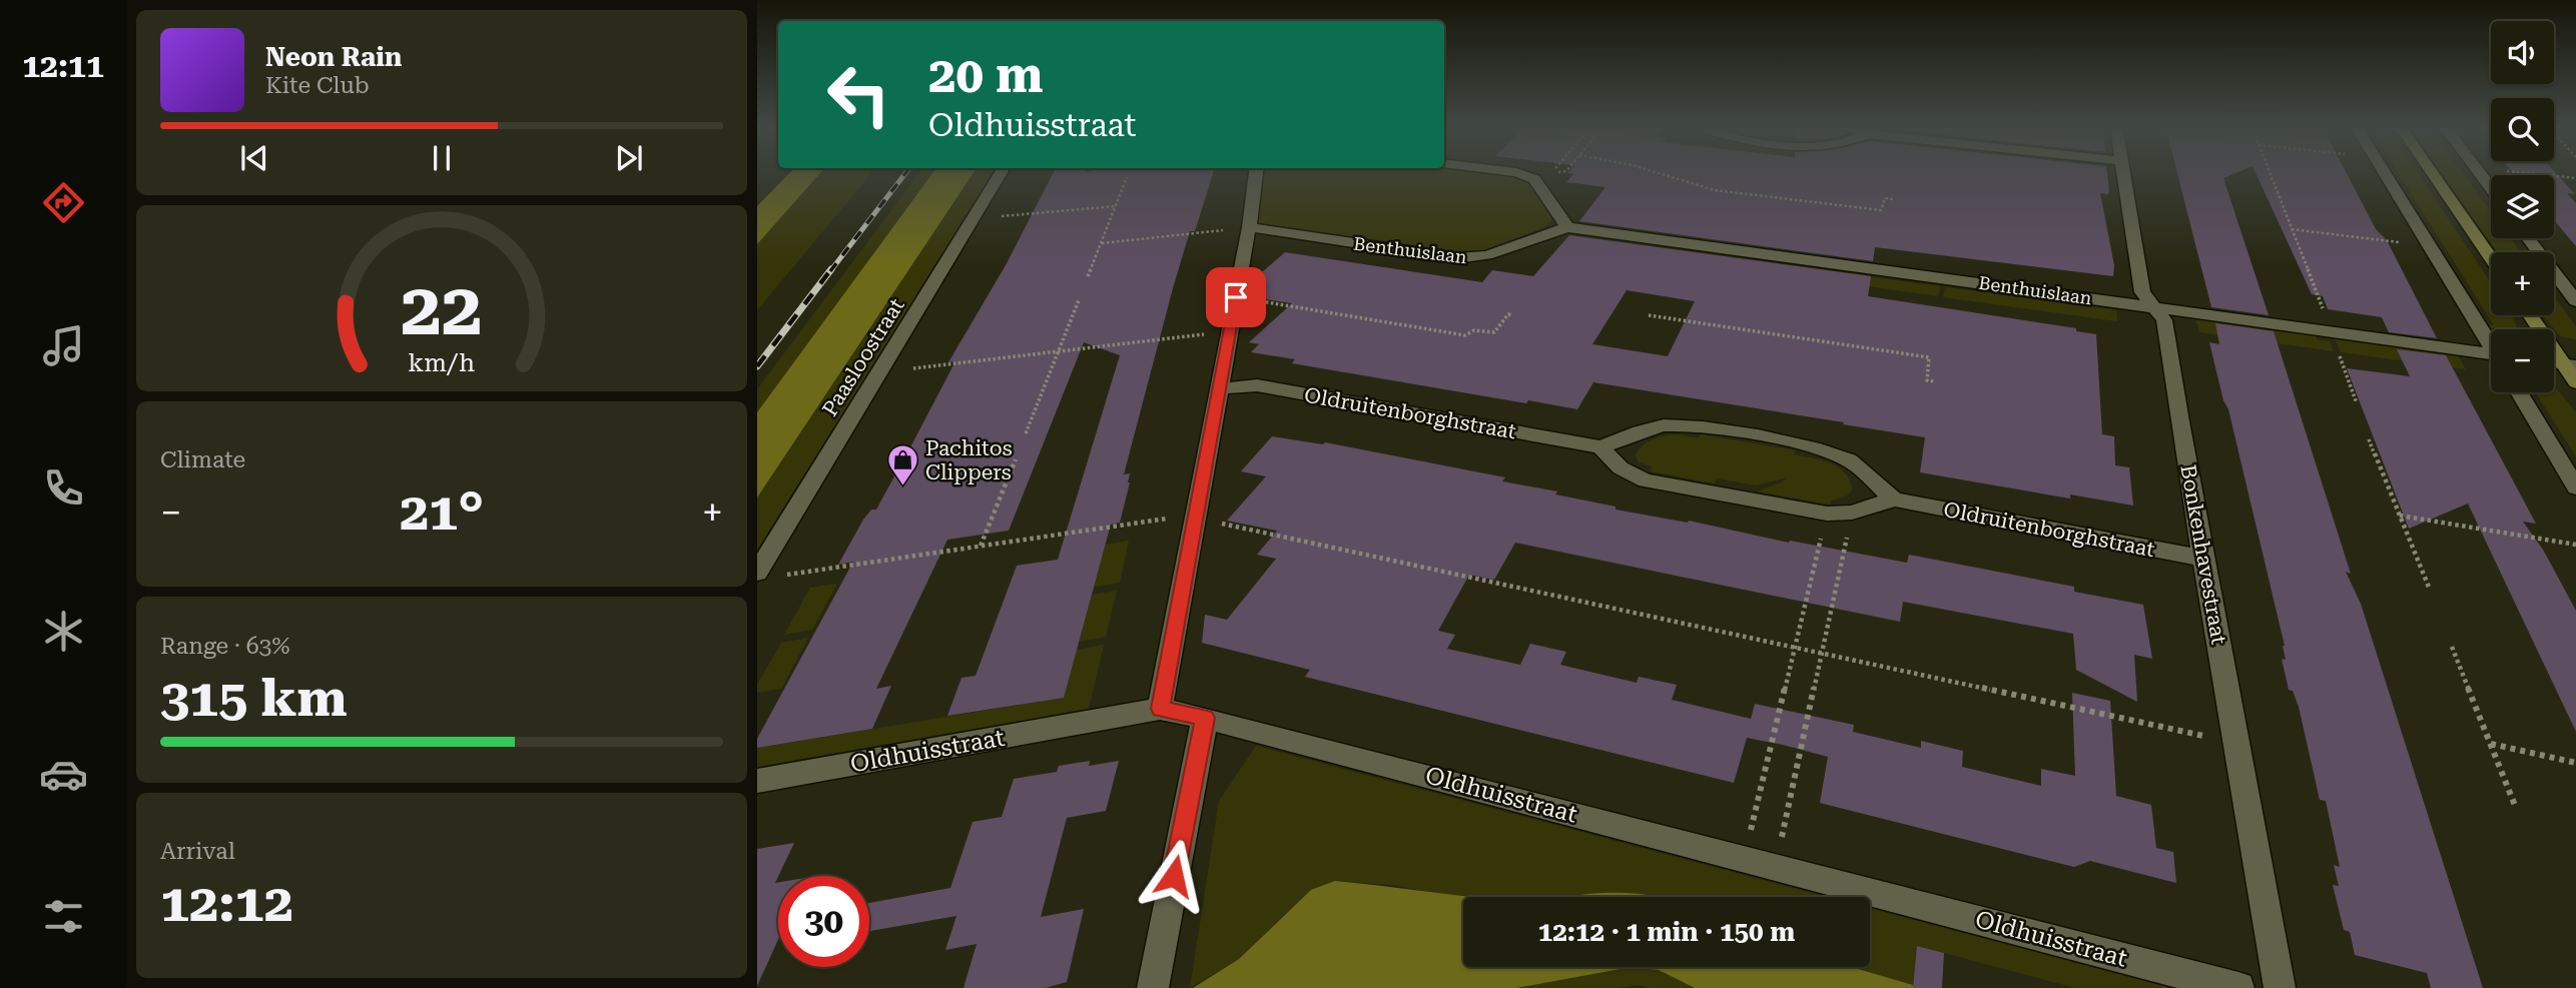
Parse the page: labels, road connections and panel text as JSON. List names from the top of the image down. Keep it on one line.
{"streets":{"street":["Benthuislaan","Paasloostraat","Oldruitenborghstraat","Bonkenhavestraat","Oldhuisstraat"]},"crossings":[["Benthuislaan","Bonkenhavestraat"],["Oldruitenborghstraat","Bonkenhavestraat"]],"places":{"shop":["Pachitos Clippers"]},"page":{"tabs":"12:11","map_buttons":["+","−"],"turn":["20 m","Oldhuisstraat"],"song":["Neon Rain","Kite Club"],"tile":["Climate",["Range · 63%","315 km"],["Arrival","12:12"]],"heat":["−","21°","+"],"limit":"30","trip":"12:12 · 1 min · 150 m","gauge":["22","km/h"]}}
